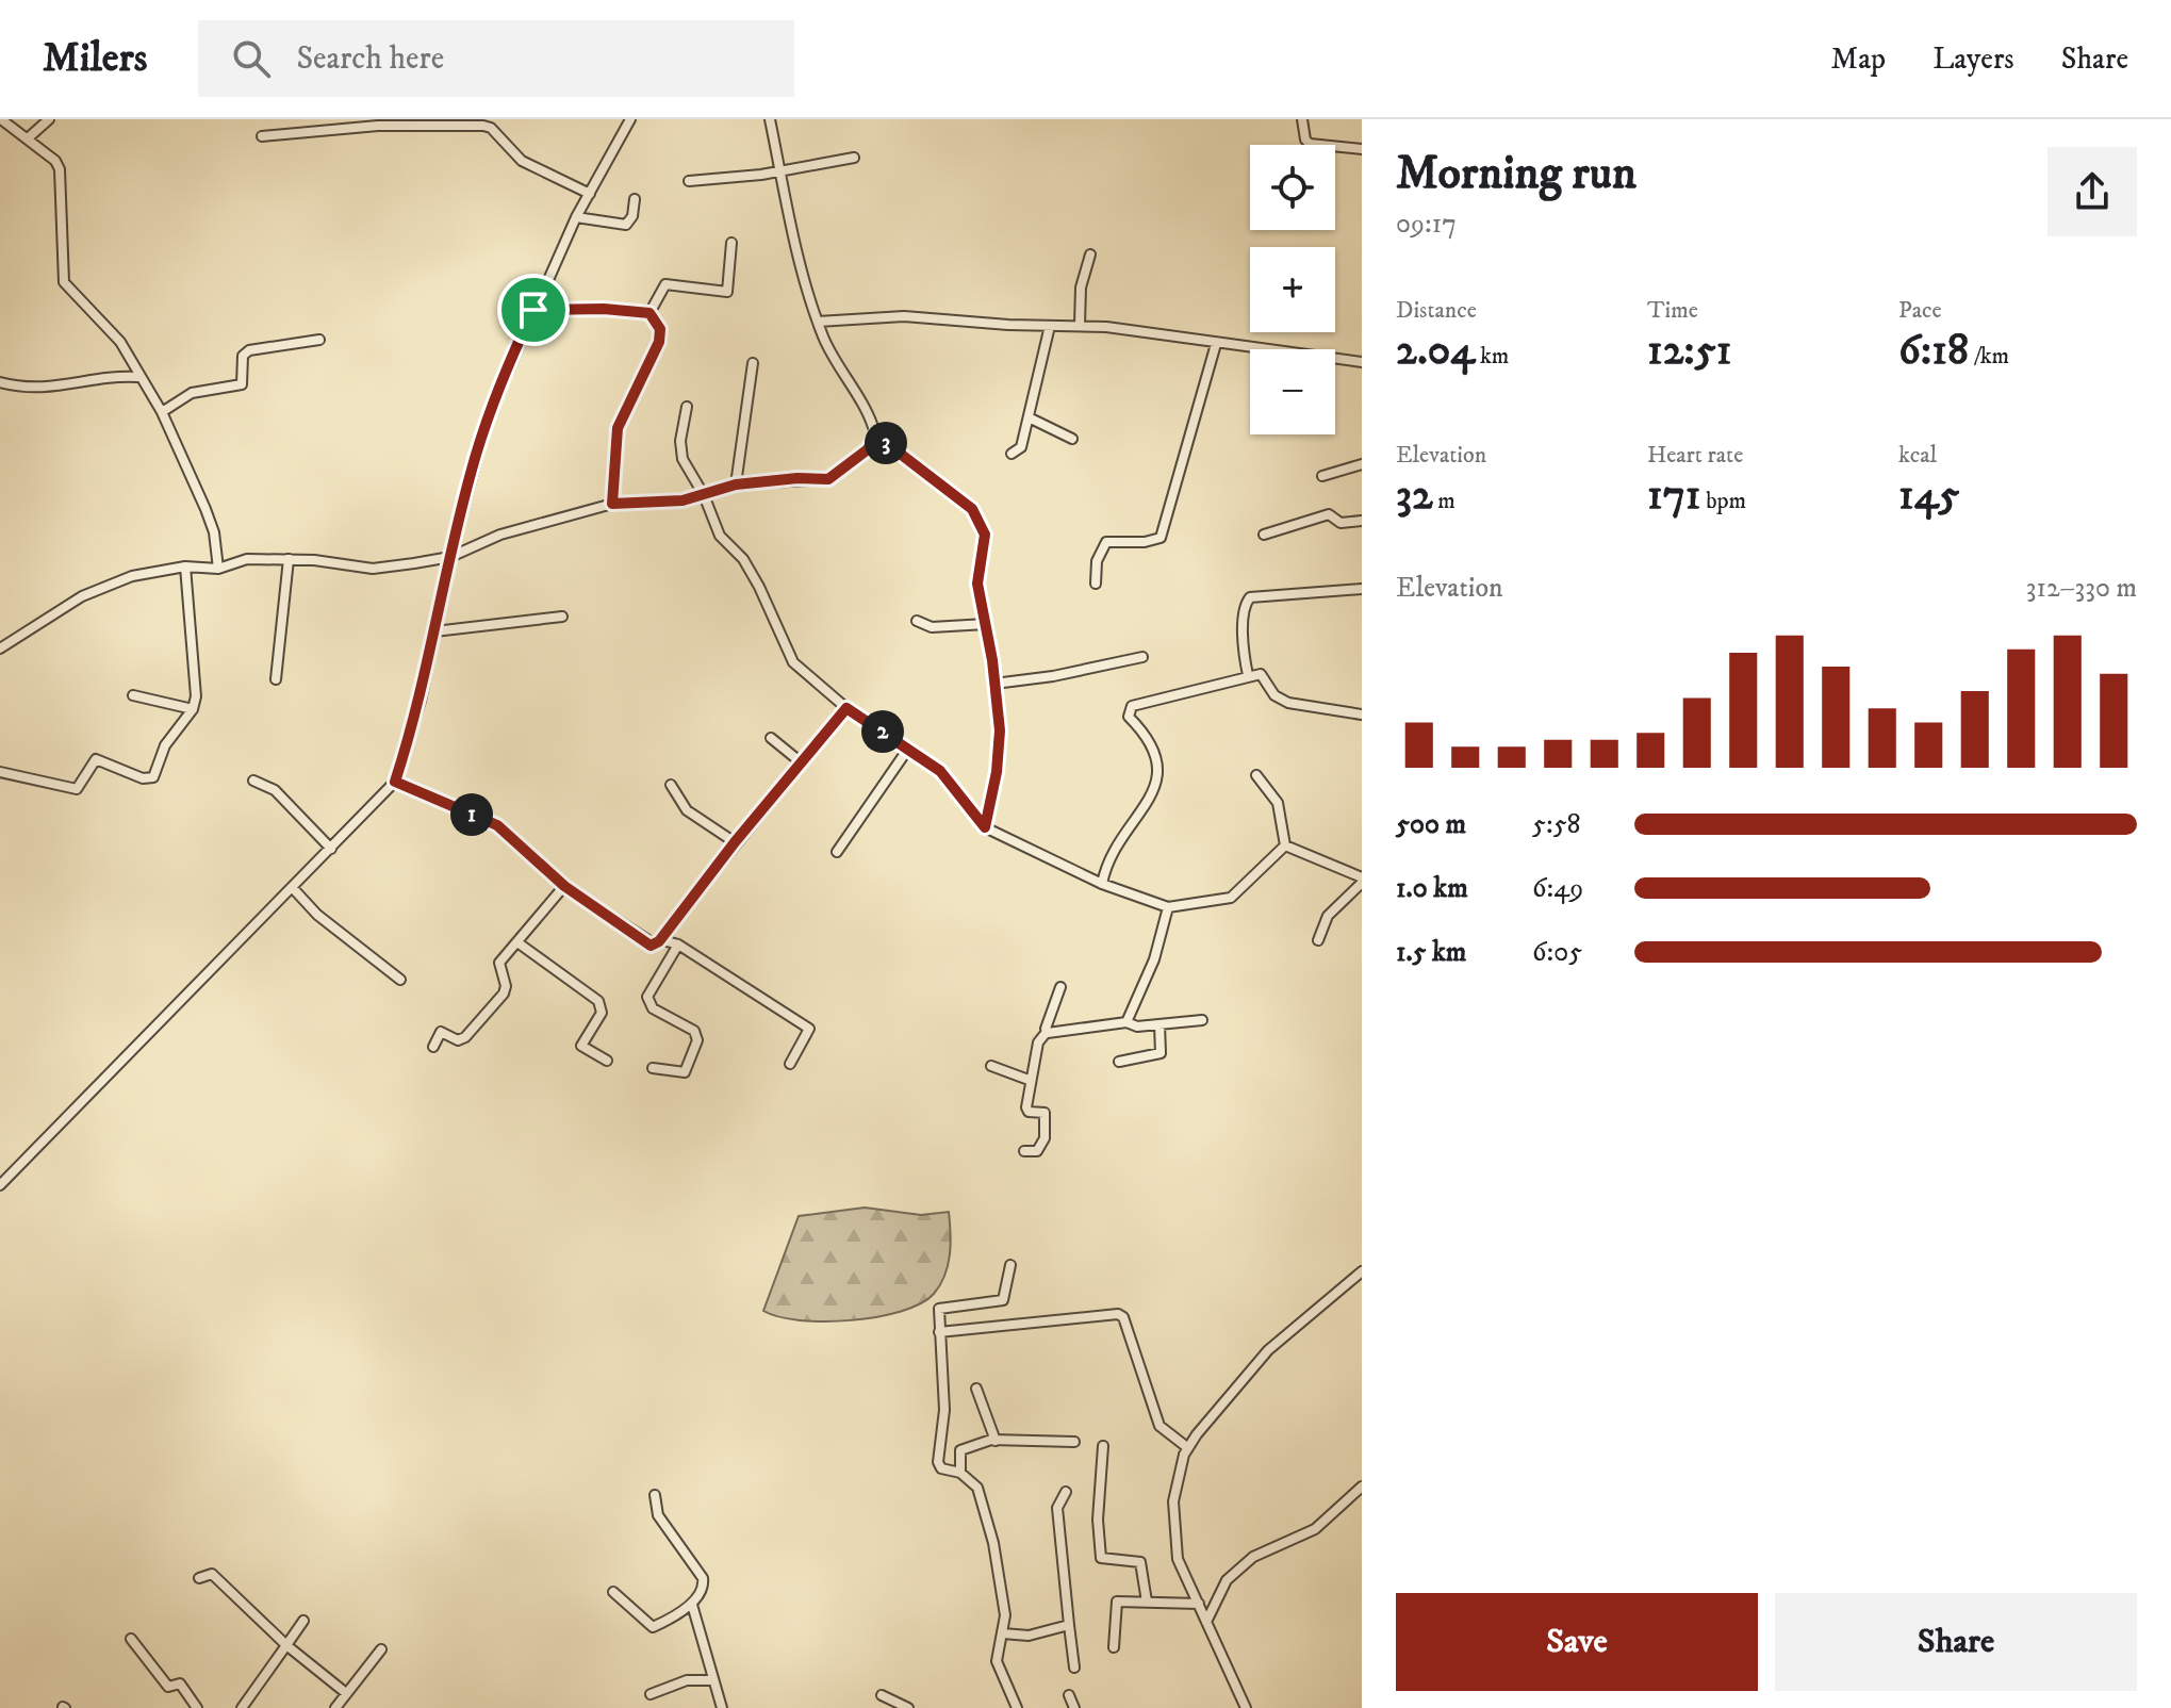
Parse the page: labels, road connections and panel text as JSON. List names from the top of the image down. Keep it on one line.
{"page":{"header":"Milers","search":"Search here","nav":["Map","Layers","Share"],"heading":["Morning run","09:17"],"map_buttons":["+","−"],"stats":[["Distance","2.04 km"],["Time","12:51"],["Pace","6:18 /km"],["Elevation","32 m"],["Heart rate","171 bpm"],["kcal","145"]],"pins":["3","2","1"],"chart":["Elevation","312–330 m"],"list":[{"name":"500 m","note":"5:58"},{"name":"1.0 km","note":"6:49"},{"name":"1.5 km","note":"6:05"}],"buttons":["Save","Share"]}}
